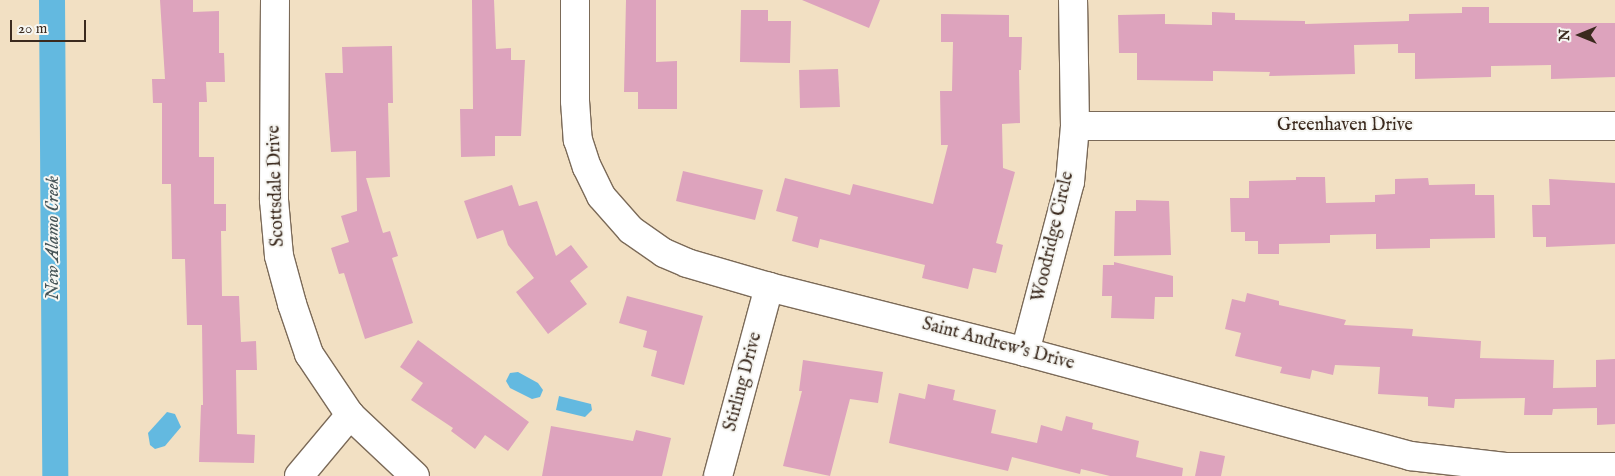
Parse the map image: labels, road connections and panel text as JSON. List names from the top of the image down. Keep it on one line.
{"streets":{"street":["Greenhaven Drive","Scottsdale Drive","Woodridge Circle","Saint Andrew's Drive","Stirling Drive"]},"crossings":[["Greenhaven Drive","Woodridge Circle"],["Woodridge Circle","Saint Andrew's Drive"],["Saint Andrew's Drive","Stirling Drive"]],"water":["New Alamo Creek"],"scale_bar":"20 m","north":"left"}
